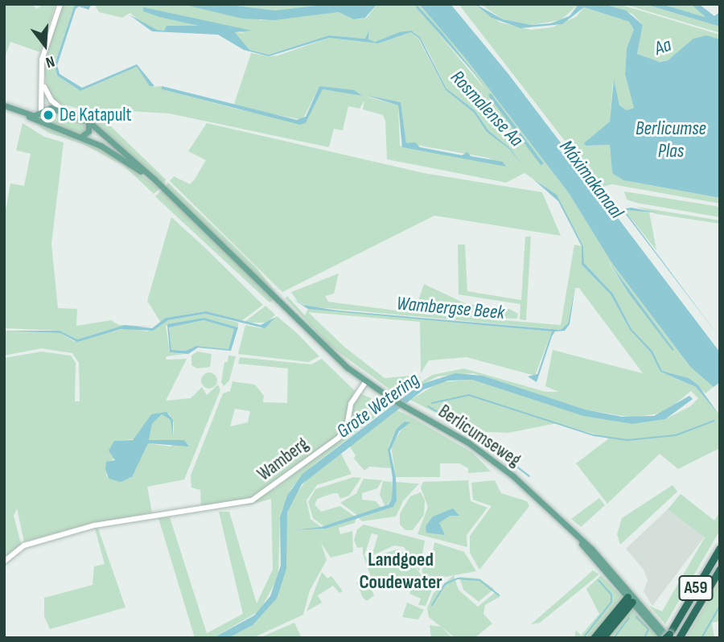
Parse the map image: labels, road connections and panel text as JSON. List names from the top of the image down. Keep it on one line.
{"streets":{"highway":["A59"],"main road":["Berlicumseweg"],"street":["Wamberg"]},"crossings":[["Berlicumseweg","Wamberg"],["Berlicumseweg","A59"]],"districts":["Landgoed Coudewater"],"water":["Aa","Rosmalense Aa","Berlicumse Plas","Máximakanaal","Wambergse Beek","Grote Wetering"],"places":["De Katapult"],"north":"bottom"}
